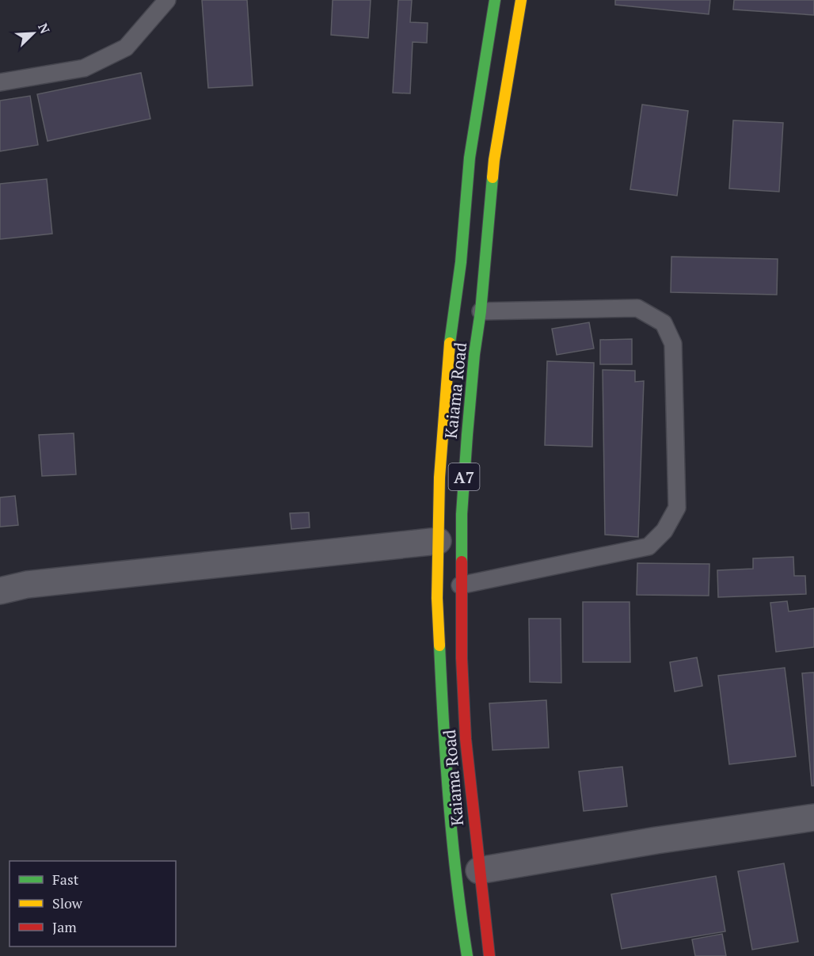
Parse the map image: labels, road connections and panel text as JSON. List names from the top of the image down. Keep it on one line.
{"streets":{"highway":["Kaiama Road","A7"]},"legend":["Fast","Slow","Jam"],"north":"top right"}
